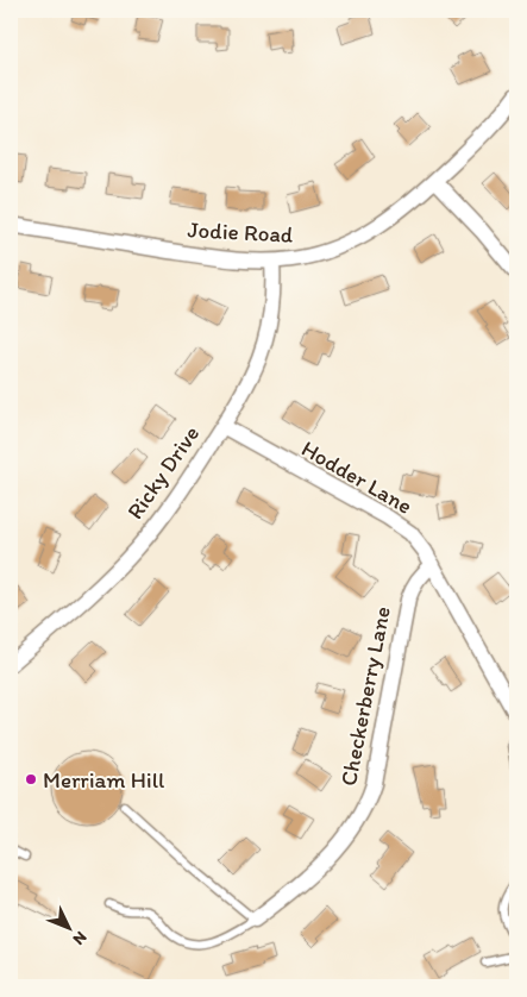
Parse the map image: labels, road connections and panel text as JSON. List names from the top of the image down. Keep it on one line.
{"streets":{"street":["Jodie Road","Ricky Drive","Hodder Lane","Checkerberry Lane"]},"crossings":[["Jodie Road","Ricky Drive"],["Ricky Drive","Hodder Lane"],["Hodder Lane","Checkerberry Lane"]],"places":["Merriam Hill"],"north":"bottom right"}
